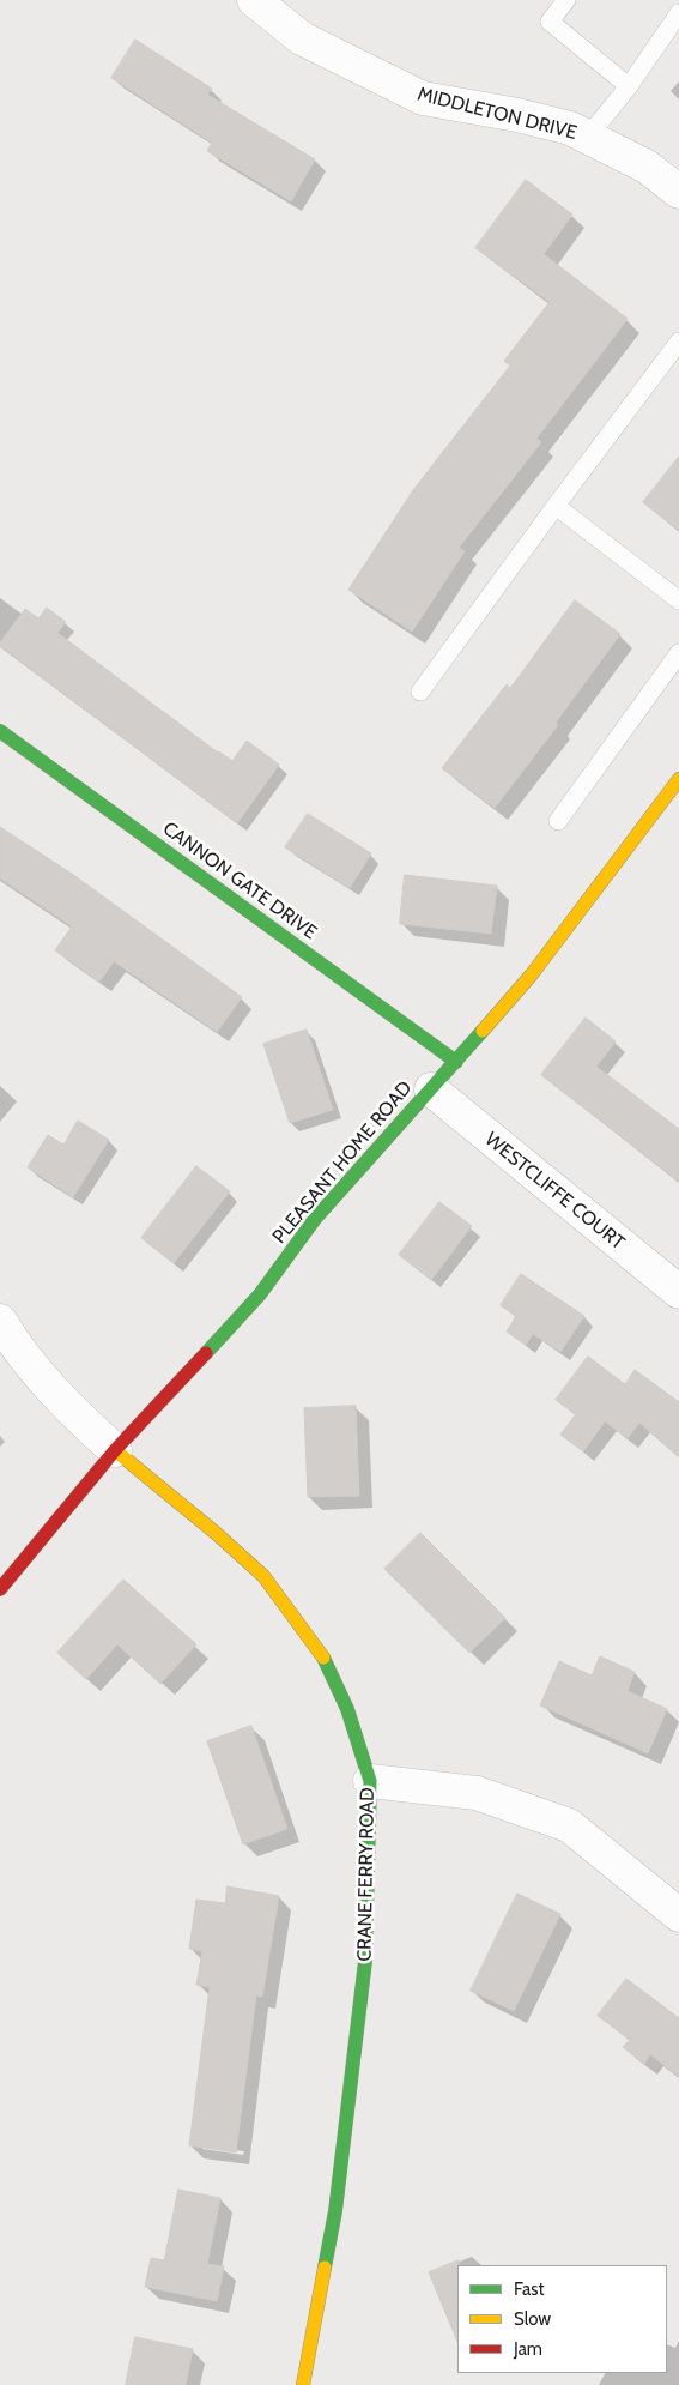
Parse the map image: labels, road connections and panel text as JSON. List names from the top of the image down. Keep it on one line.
{"streets":{"street":["MIDDLETON DRIVE","CANNON GATE DRIVE","PLEASANT HOME ROAD","WESTCLIFFE COURT","CRANE FERRY ROAD"]},"crossings":[["CANNON GATE DRIVE","PLEASANT HOME ROAD"],["PLEASANT HOME ROAD","WESTCLIFFE COURT"],["PLEASANT HOME ROAD","CRANE FERRY ROAD"]],"legend":["Fast","Slow","Jam"]}
